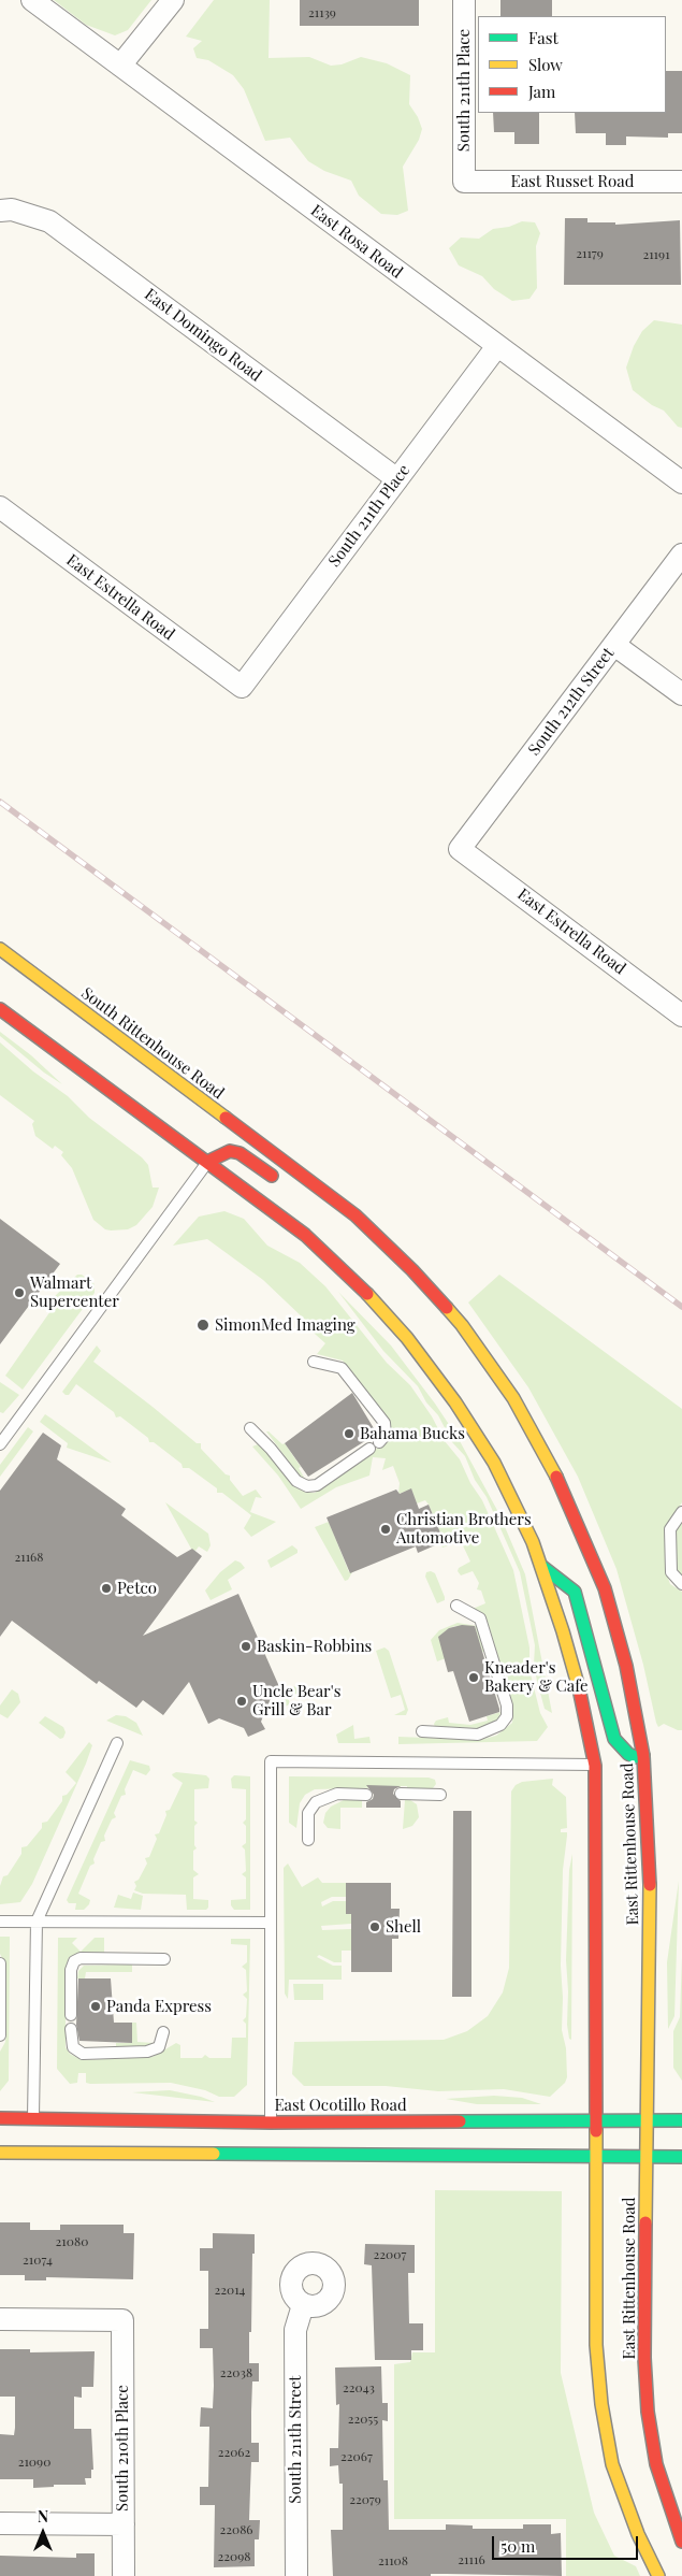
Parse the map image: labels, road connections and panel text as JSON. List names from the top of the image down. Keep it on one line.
{"streets":{"main road":["South Rittenhouse Road","East Rittenhouse Road","East Ocotillo Road"],"street":["South 211th Place","East Russet Road","East Rosa Road","East Domingo Road","East Estrella Road","South 212th Street","South 211th Street","South 210th Place"]},"crossings":[["South 211th Place","East Russet Road"],["South 211th Place","East Rosa Road"],["South 211th Place","East Domingo Road"],["South 211th Place","East Estrella Road"],["East Estrella Road","South 212th Street"],["South Rittenhouse Road","East Rittenhouse Road"],["East Rittenhouse Road","East Ocotillo Road"]],"places":["Walmart Supercenter","SimonMed Imaging","Bahama Bucks","Christian Brothers Automotive","Petco","Baskin-Robbins","Kneader's Bakery & Cafe","Uncle Bear's Grill & Bar","Shell","Panda Express"],"house_numbers":["21139","21179","21191","21168","21080","22007","21074","22014","22038","22043","22055","22062","22067","21090","22079","22086","22098","21116","21108"],"legend":["Fast","Slow","Jam"],"scale_bar":"50 m","north":"top"}
